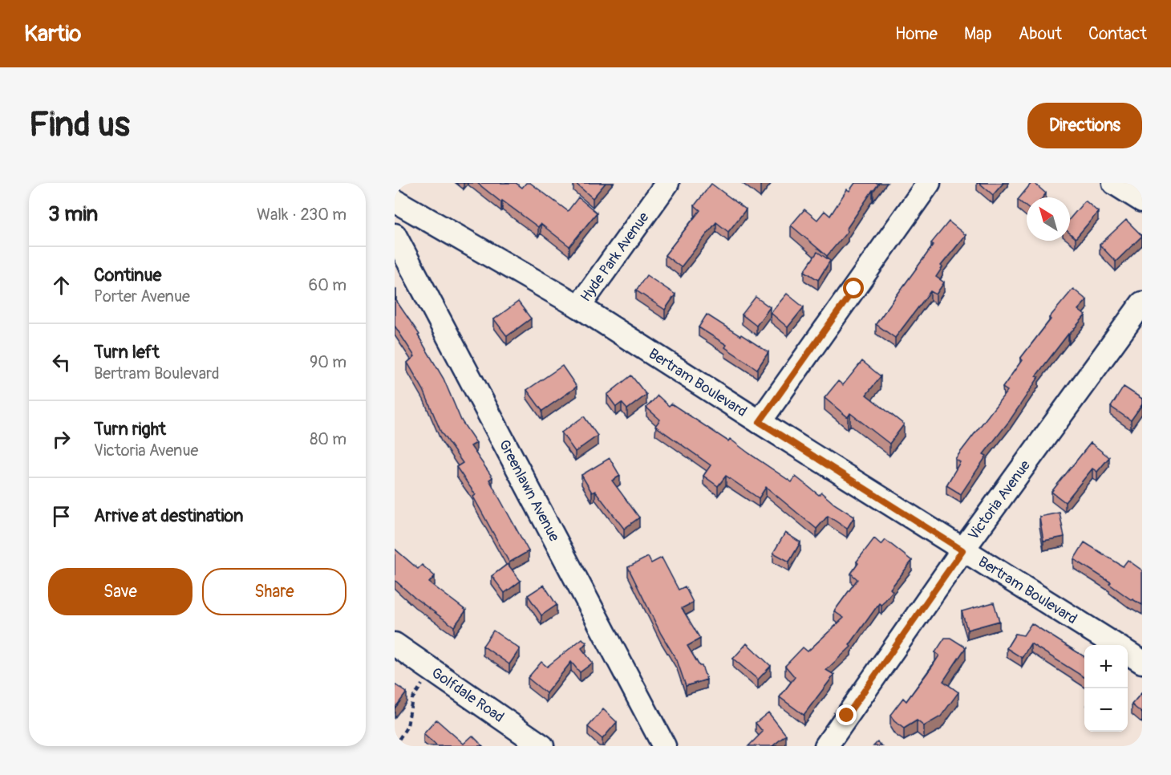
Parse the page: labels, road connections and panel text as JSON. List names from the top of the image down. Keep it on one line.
{"streets":{"street":["Hyde Park Avenue","Bertram Boulevard","Greenlawn Avenue","Victoria Avenue","Golfdale Road"]},"crossings":[["Hyde Park Avenue","Bertram Boulevard"],["Bertram Boulevard","Victoria Avenue"]],"north":"top left","page":{"header":"Kartio","nav":["Home","Map","About","Contact"],"buttons":["Directions",["Save","Share"]],"title":"Find us","heading":["3 min","Walk · 230 m"],"list":[["Continue","Porter Avenue","60 m"],["Turn left","Bertram Boulevard","90 m"],["Turn right","Victoria Avenue","80 m"],"Arrive at destination"],"map_buttons":["+","−"]}}
